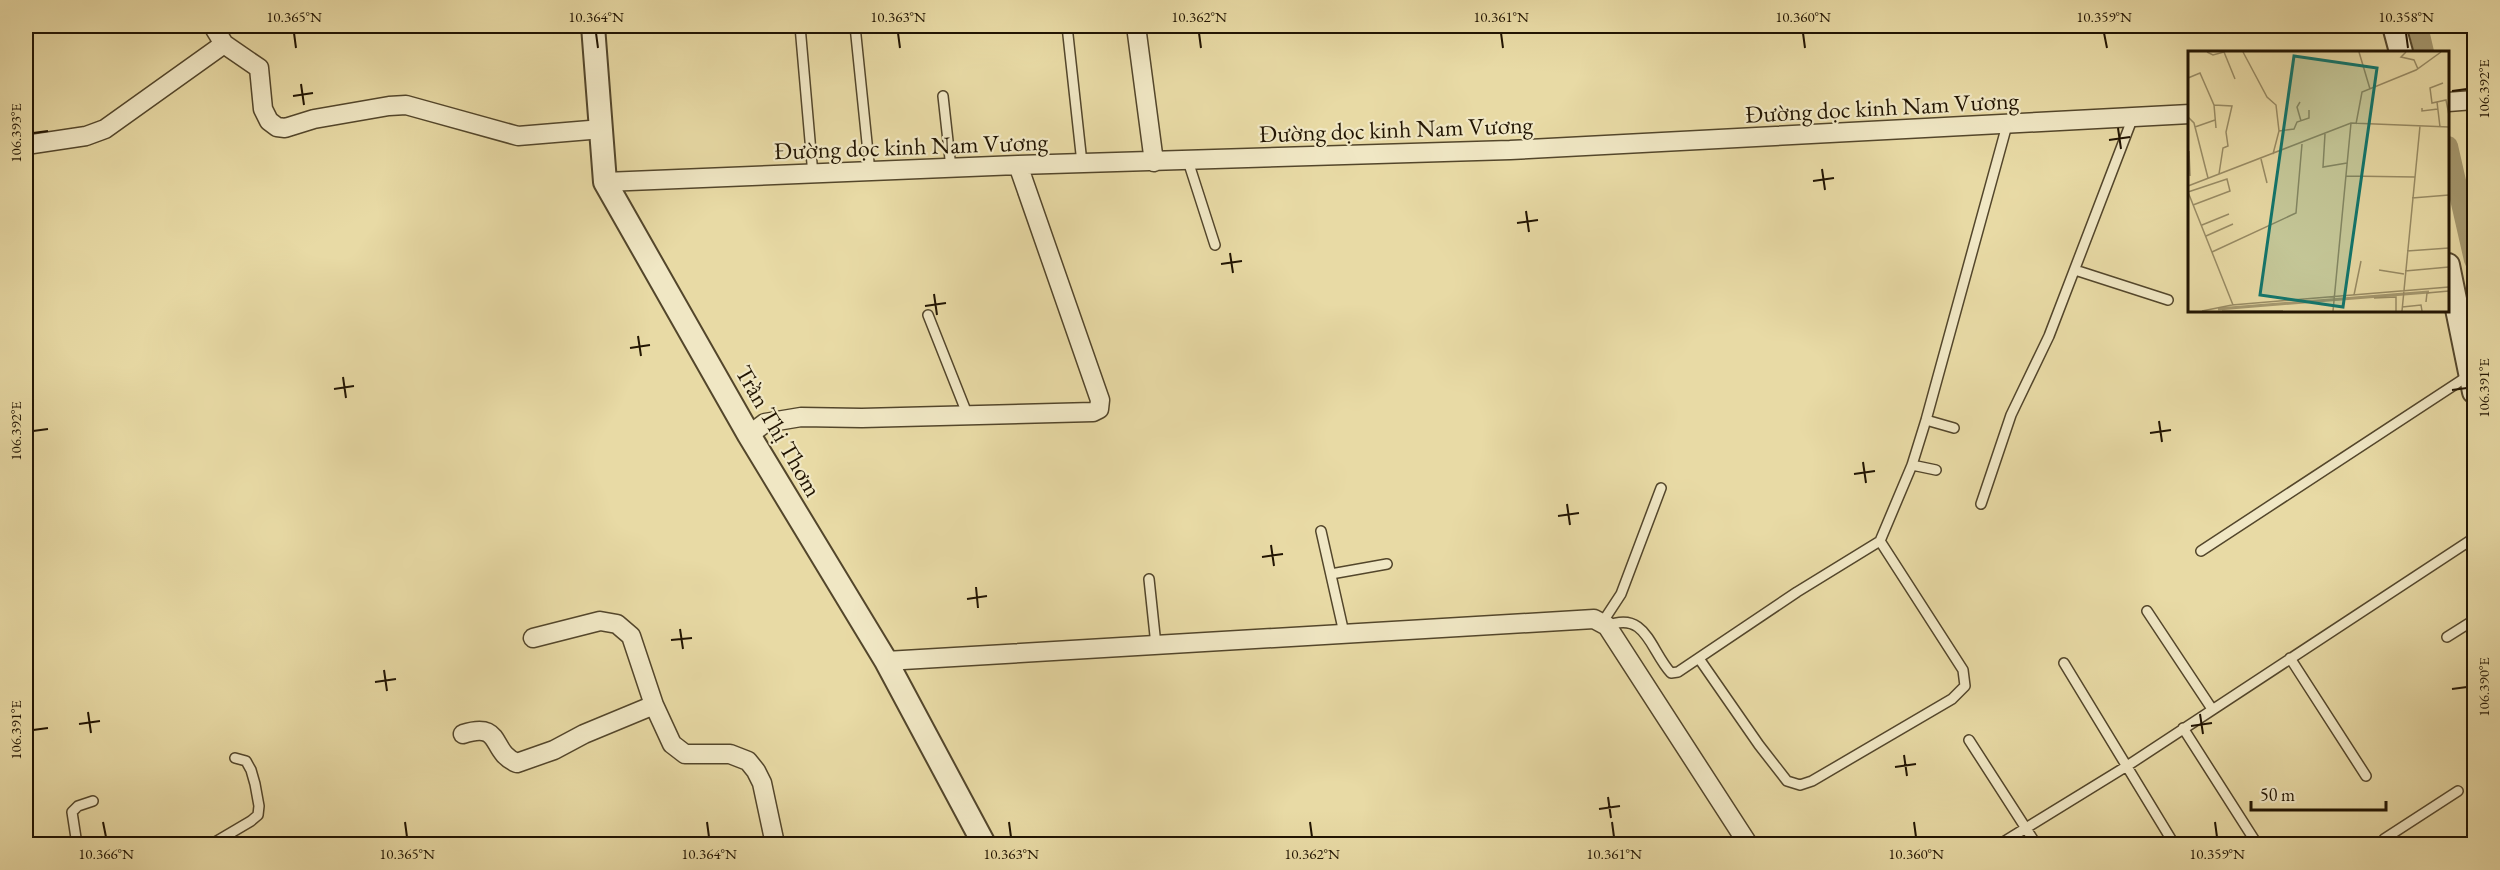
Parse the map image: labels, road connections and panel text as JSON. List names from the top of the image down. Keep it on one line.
{"streets":{"street":["Đường dọc kinh Nam Vương","Trần Thị Thơm"]},"crossings":[["Đường dọc kinh Nam Vương","Trần Thị Thơm"]],"scale_bar":"50 m","coordinates":["10.365°N","10.364°N","10.363°N","10.362°N","10.361°N","10.360°N","10.359°N","10.358°N","106.392°E","106.393°E","106.391°E","106.390°E","10.366°N"]}
